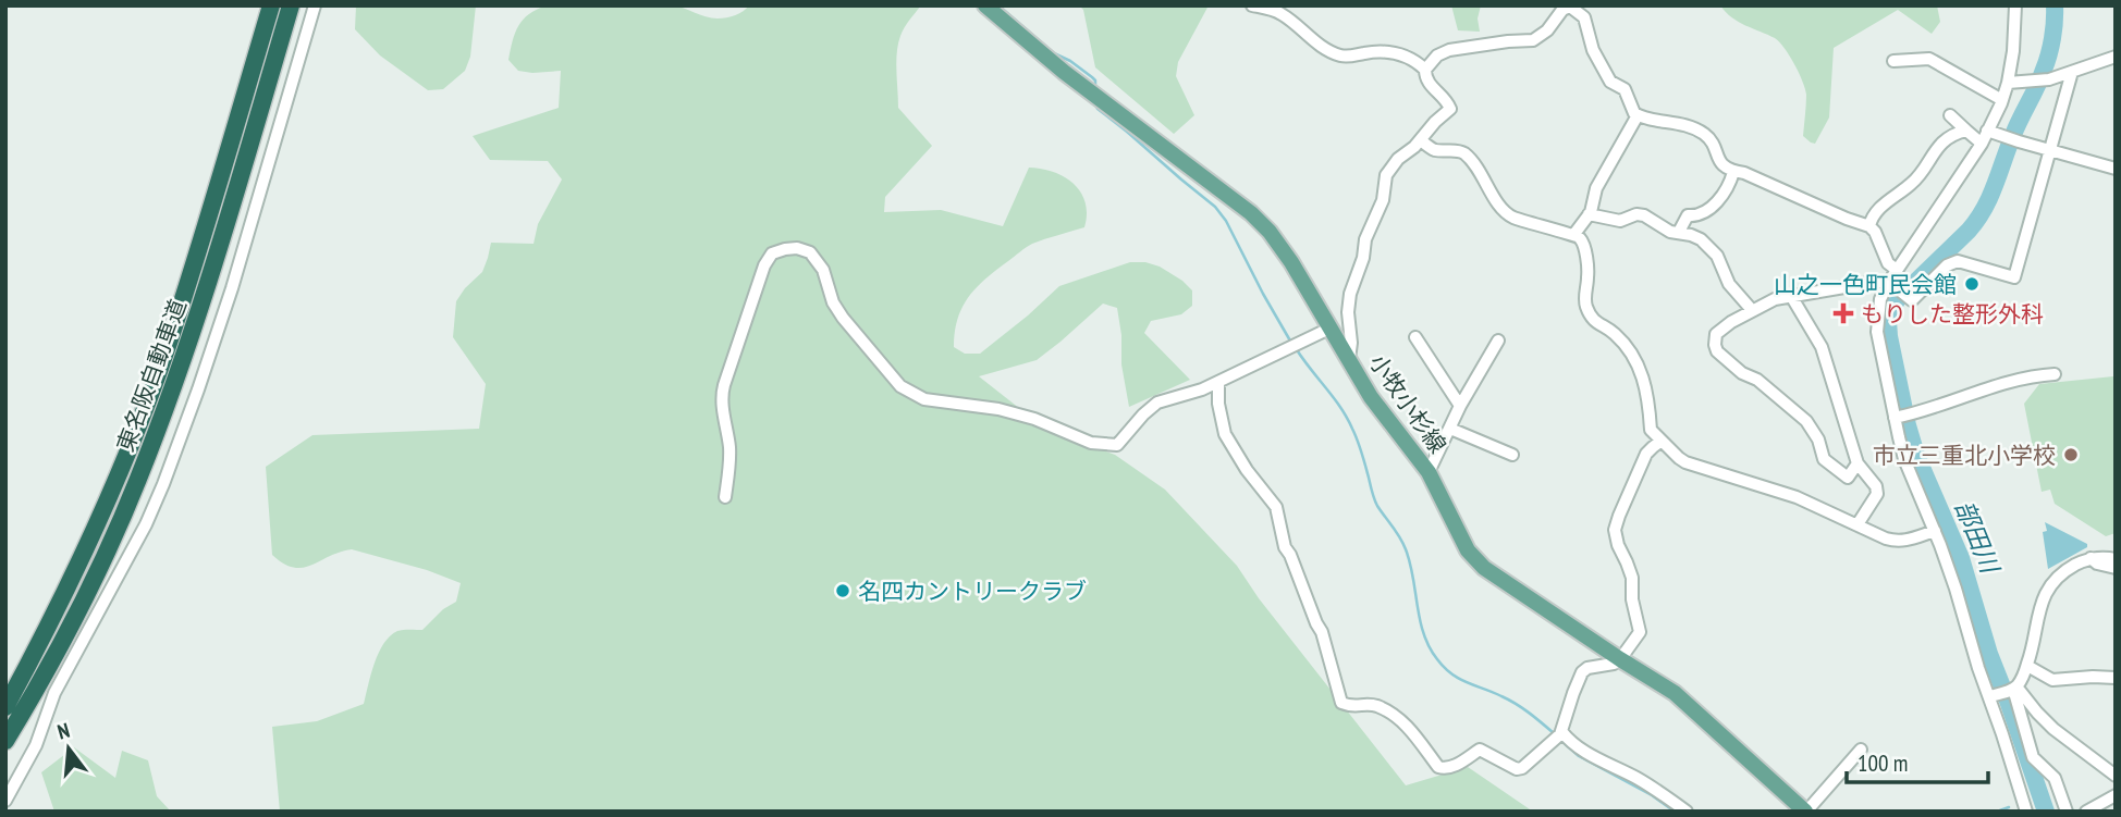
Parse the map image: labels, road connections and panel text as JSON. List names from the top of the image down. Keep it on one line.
{"streets":{"highway":["東名阪自動車道"],"main road":["小牧小杉線"]},"water":["部田川"],"places":{"other":["山之一色町民会館","市立三重北小学校","名四カントリークラブ"],"health":["もりした整形外科"]},"scale_bar":"100 m","north":"top"}
